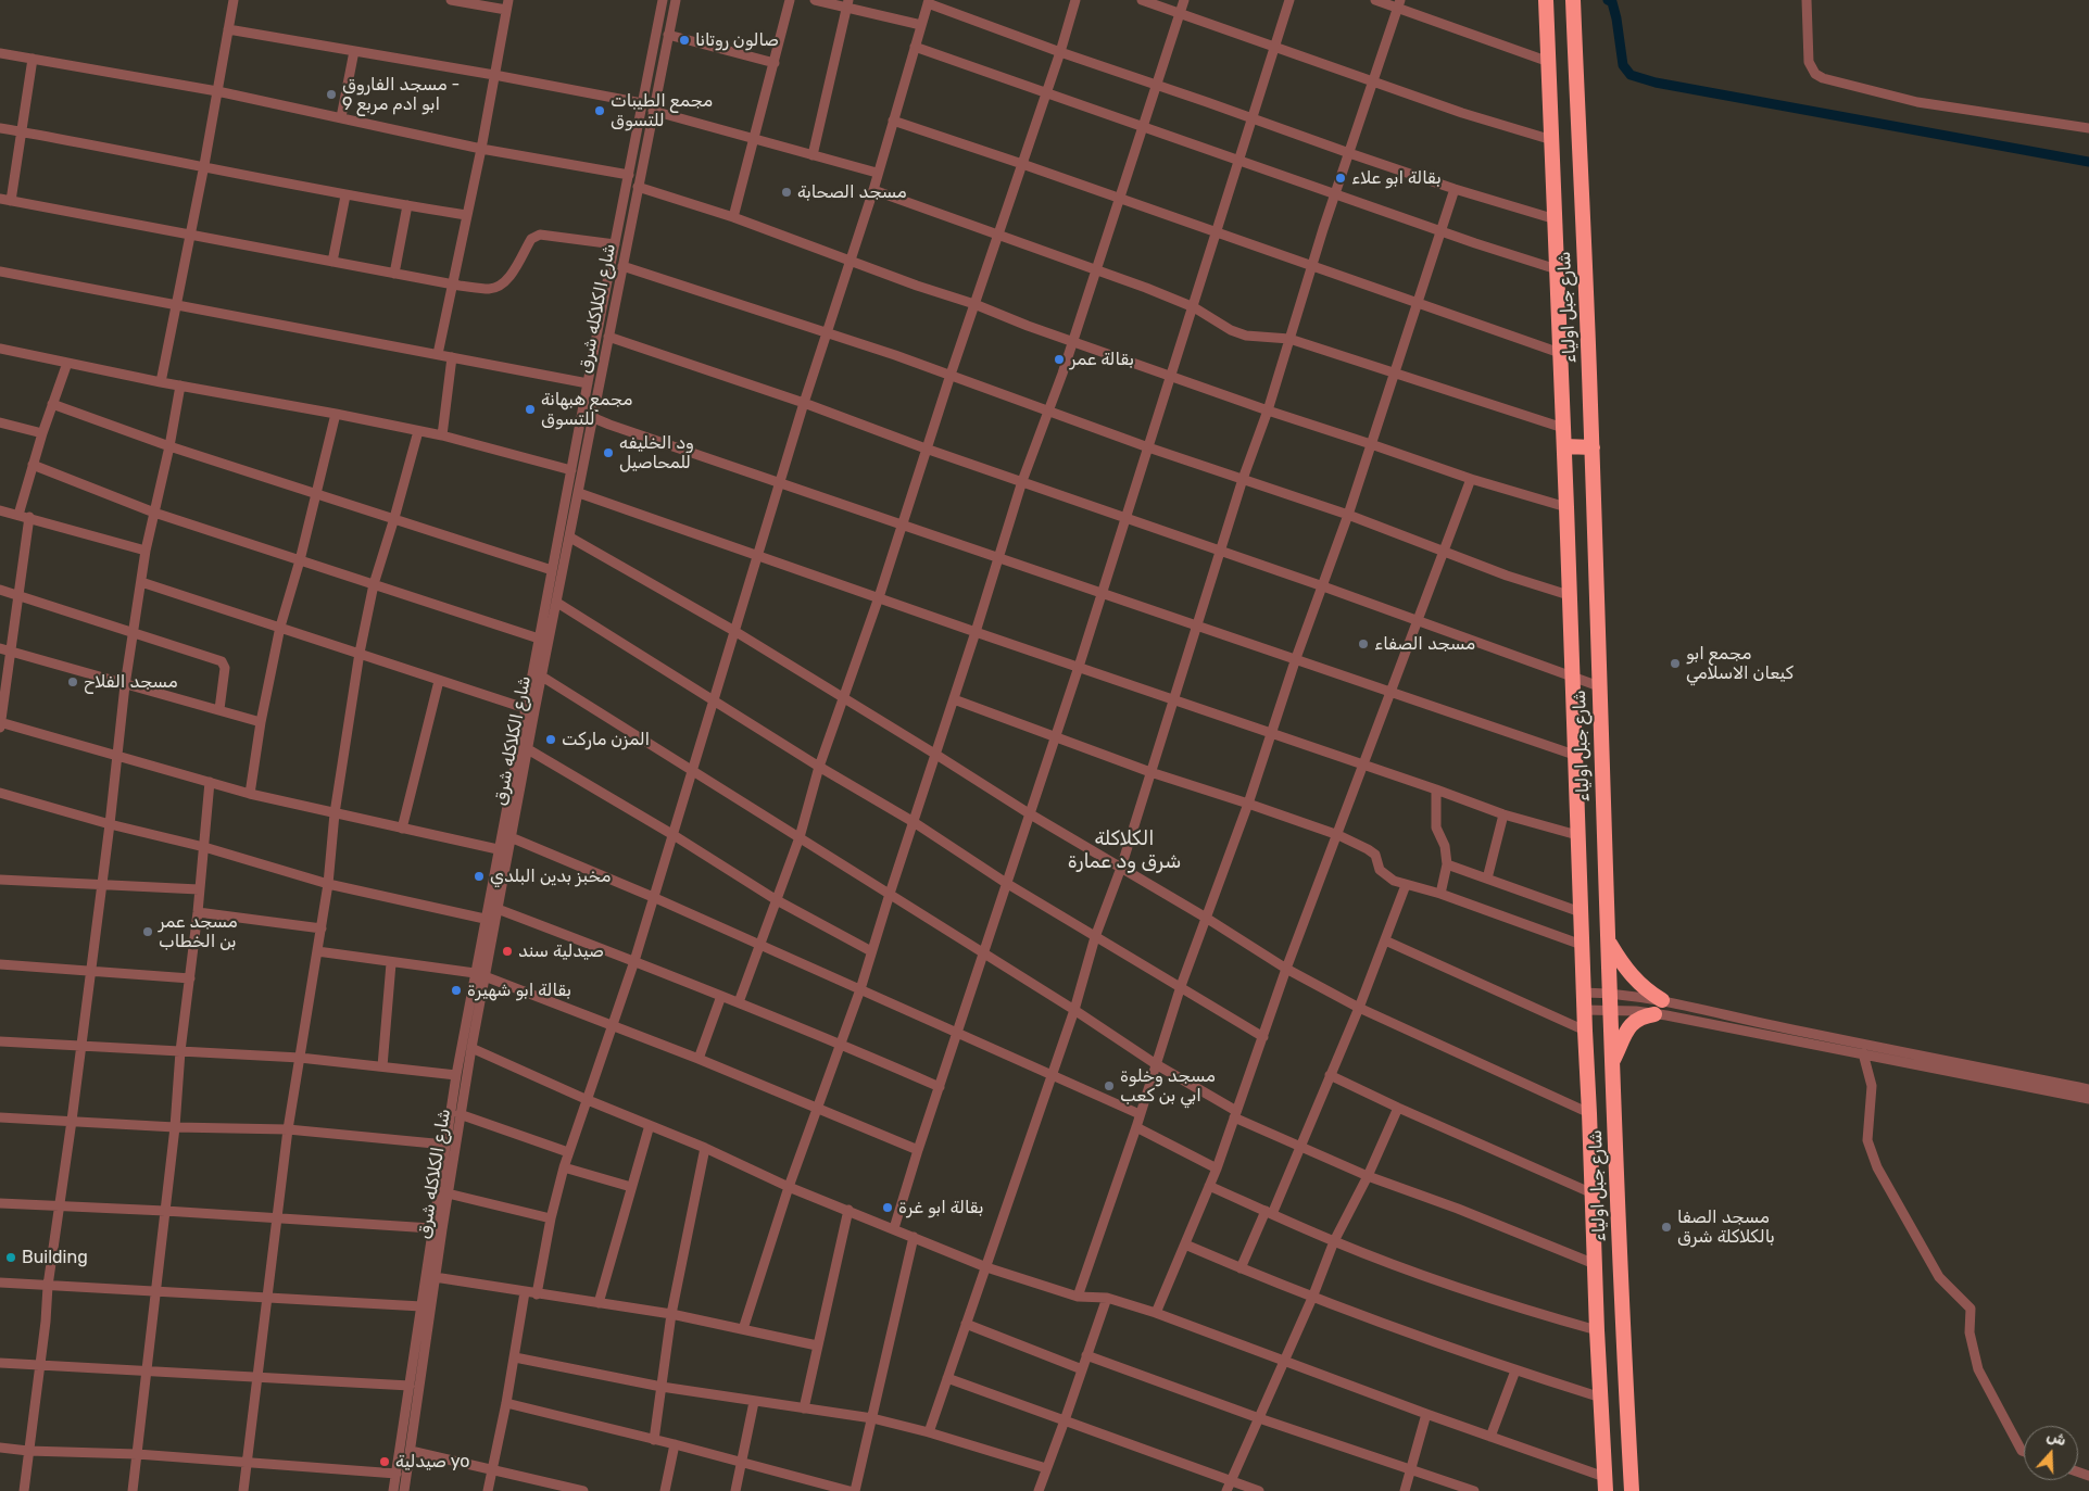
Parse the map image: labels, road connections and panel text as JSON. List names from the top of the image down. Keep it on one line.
{"streets":{"highway":["شارع جبل اولياء"],"street":["شارع الكلاكله شرق"]},"districts":["الكلاكلة شرق ود عمارة"],"places":["صالون روتانا","مسجد الفاروق - ابو ادم مربع 9","مجمع الطيبات للتسوق","بقالة ابو علاء","مسجد الصحابة","بقالة عمر","مجمع هبهانة للتسوق","ود الخليفه للمحاصيل","مسجد الصفاء","مجمع ابو كيعان الاسلامي","مسجد الفلاح","المزن ماركت","مخبز بدين البلدي","مسجد عمر بن الخطاب","صيدلية سند","بقالة ابو شهيرة","مسجد وخلوة ابي بن كعب","بقالة ابو غرة","مسجد الصفا بالكلاكلة شرق","Building","صيدلية yo"],"north":"top"}
